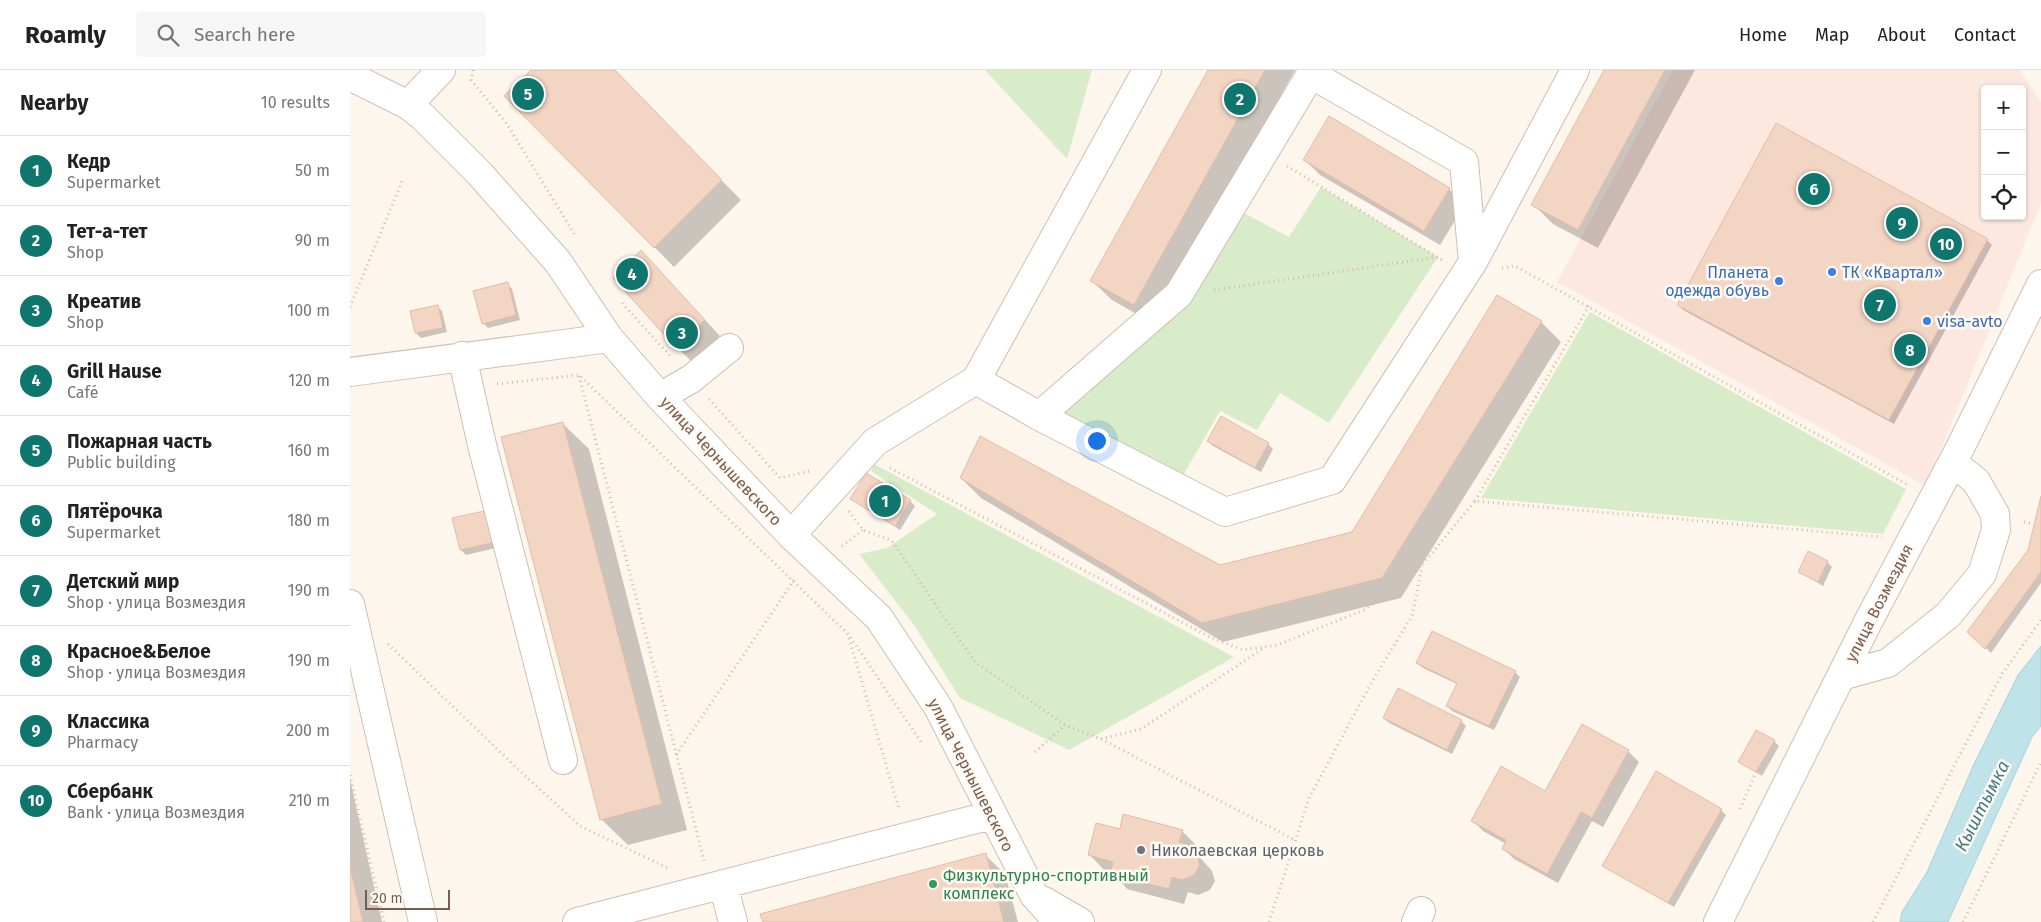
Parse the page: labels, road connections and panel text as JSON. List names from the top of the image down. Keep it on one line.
{"streets":{"street":["улица Чернышевского","улица Возмездия"]},"water":["Кыштымка"],"places":["ТК «Квартал»","Планета одежда обувь","visa-avto","Николаевская церковь","Физкультурно-спортивный комплекс"],"scale_bar":"20 m","page":{"header":"Roamly","search":"Search here","nav":["Home","Map","About","Contact"],"heading":["Nearby","10 results"],"pins":["5","2","6","9","10","4","7","3","8","1"],"map_buttons":["+","−"],"list":[{"mark":"1","name":"Кедр","note":"Supermarket","value":"50 m"},{"mark":"2","name":"Тет-а-тет","note":"Shop","value":"90 m"},{"mark":"3","name":"Креатив","note":"Shop","value":"100 m"},{"mark":"4","name":"Grill Hause","note":"Café","value":"120 m"},{"mark":"5","name":"Пожарная часть","note":"Public building","value":"160 m"},{"mark":"6","name":"Пятёрочка","note":"Supermarket","value":"180 m"},{"mark":"7","name":"Детский мир","note":"Shop · улица Возмездия","value":"190 m"},{"mark":"8","name":"Красное&Белое","note":"Shop · улица Возмездия","value":"190 m"},{"mark":"9","name":"Классика","note":"Pharmacy","value":"200 m"},{"mark":"10","name":"Сбербанк","note":"Bank · улица Возмездия","value":"210 m"}],"scale":"20 m"}}
